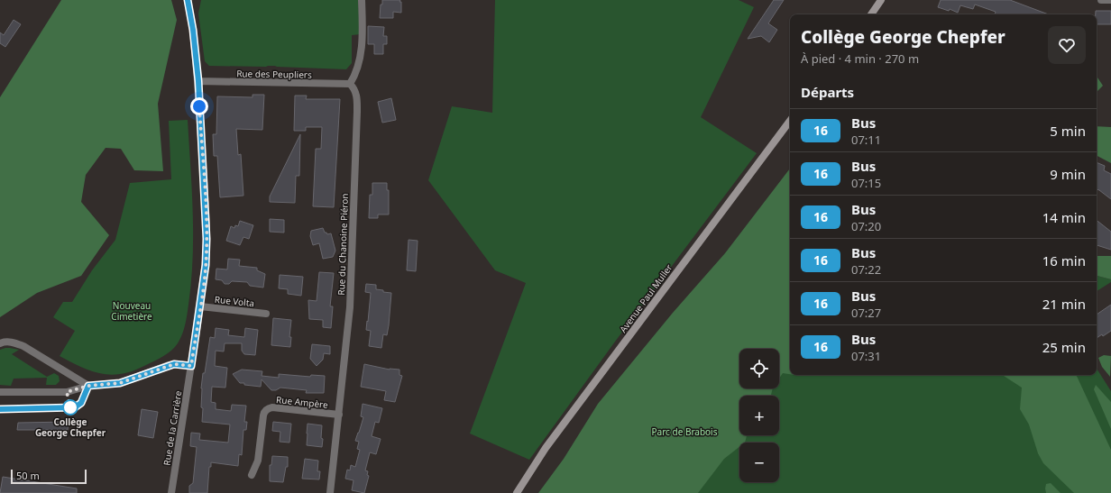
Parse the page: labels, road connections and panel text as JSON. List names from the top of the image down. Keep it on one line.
{"streets":{"main road":["Avenue Paul Muller"],"street":["Rue des Peupliers","Rue du Chanoine Piéron","Rue Volta","Rue Ampère","Rue de la Carrière"]},"crossings":[["Rue des Peupliers","Rue du Chanoine Piéron"],["Rue des Peupliers","Rue de la Carrière"],["Rue du Chanoine Piéron","Rue Ampère"],["Rue Volta","Rue de la Carrière"]],"parks":["Nouveau Cimetière","Parc de Brabois"],"places":["Collège George Chepfer"],"lines":["bus line 16"],"scale_bar":"50 m","page":{"heading":[["Collège George Chepfer","À pied · 4 min · 270 m"],"Départs"],"list":[{"mark":"16","name":"Bus","note":"07:11","value":"5 min"},{"mark":"16","name":"Bus","note":"07:15","value":"9 min"},{"mark":"16","name":"Bus","note":"07:20","value":"14 min"},{"mark":"16","name":"Bus","note":"07:22","value":"16 min"},{"mark":"16","name":"Bus","note":"07:27","value":"21 min"},{"mark":"16","name":"Bus","note":"07:31","value":"25 min"}],"map_buttons":["+","−"],"scale":"50 m"}}
